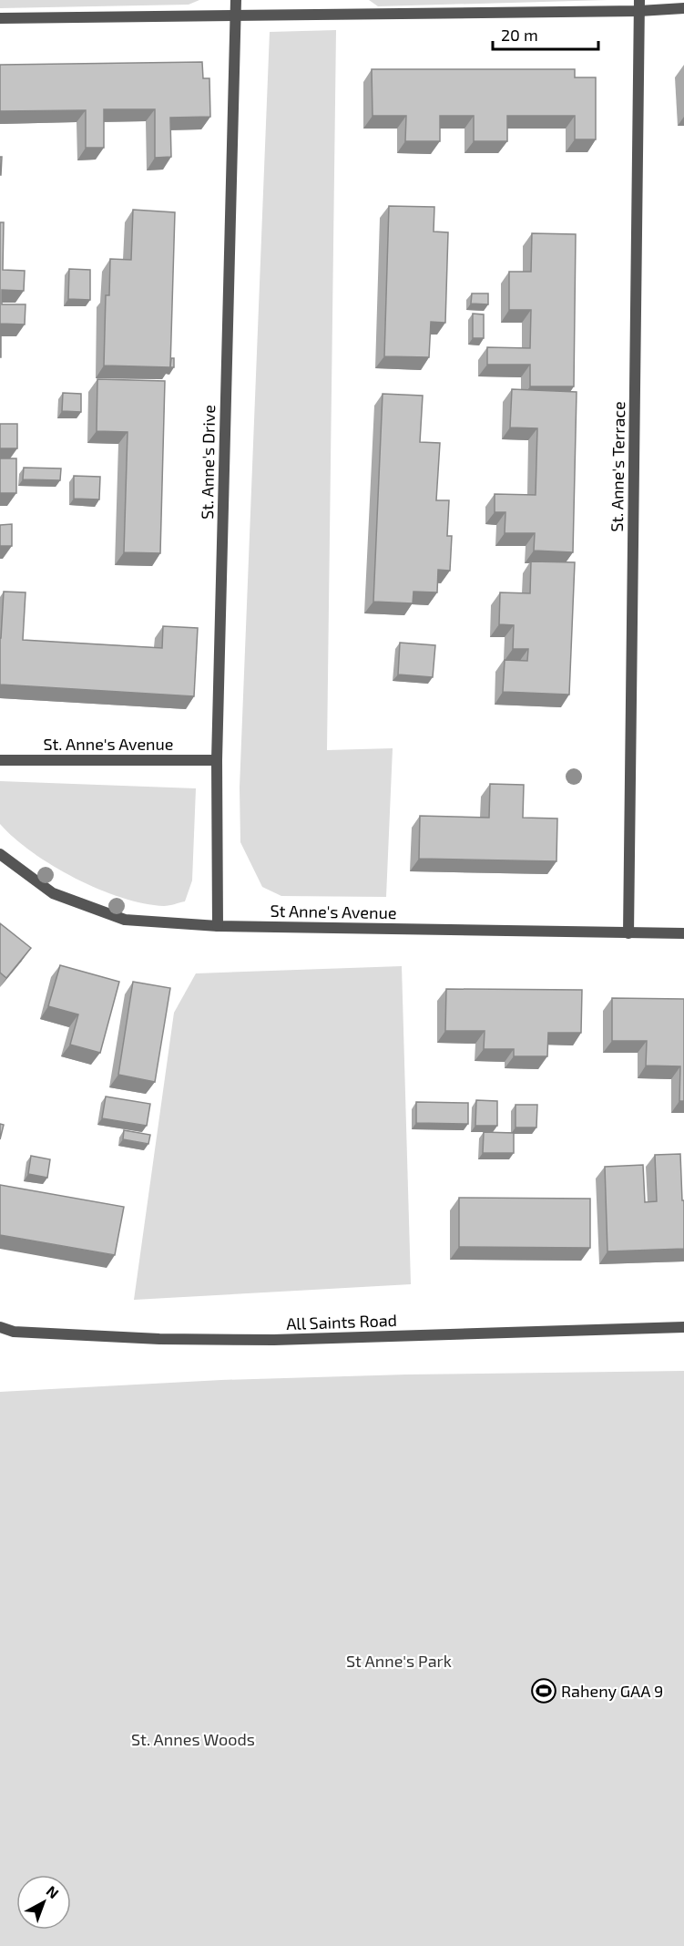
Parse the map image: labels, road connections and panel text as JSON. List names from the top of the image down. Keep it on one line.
{"streets":{"street":["St. Anne's Drive","St. Anne's Terrace","St. Anne's Avenue","St Anne's Avenue","All Saints Road"]},"crossings":[["St. Anne's Drive","St. Anne's Avenue"],["St. Anne's Drive","St Anne's Avenue"],["St. Anne's Terrace","St Anne's Avenue"]],"parks":["St Anne's Park","St. Annes Woods"],"places":{"sports":["Raheny GAA 9"]},"scale_bar":"20 m","north":"top right"}
